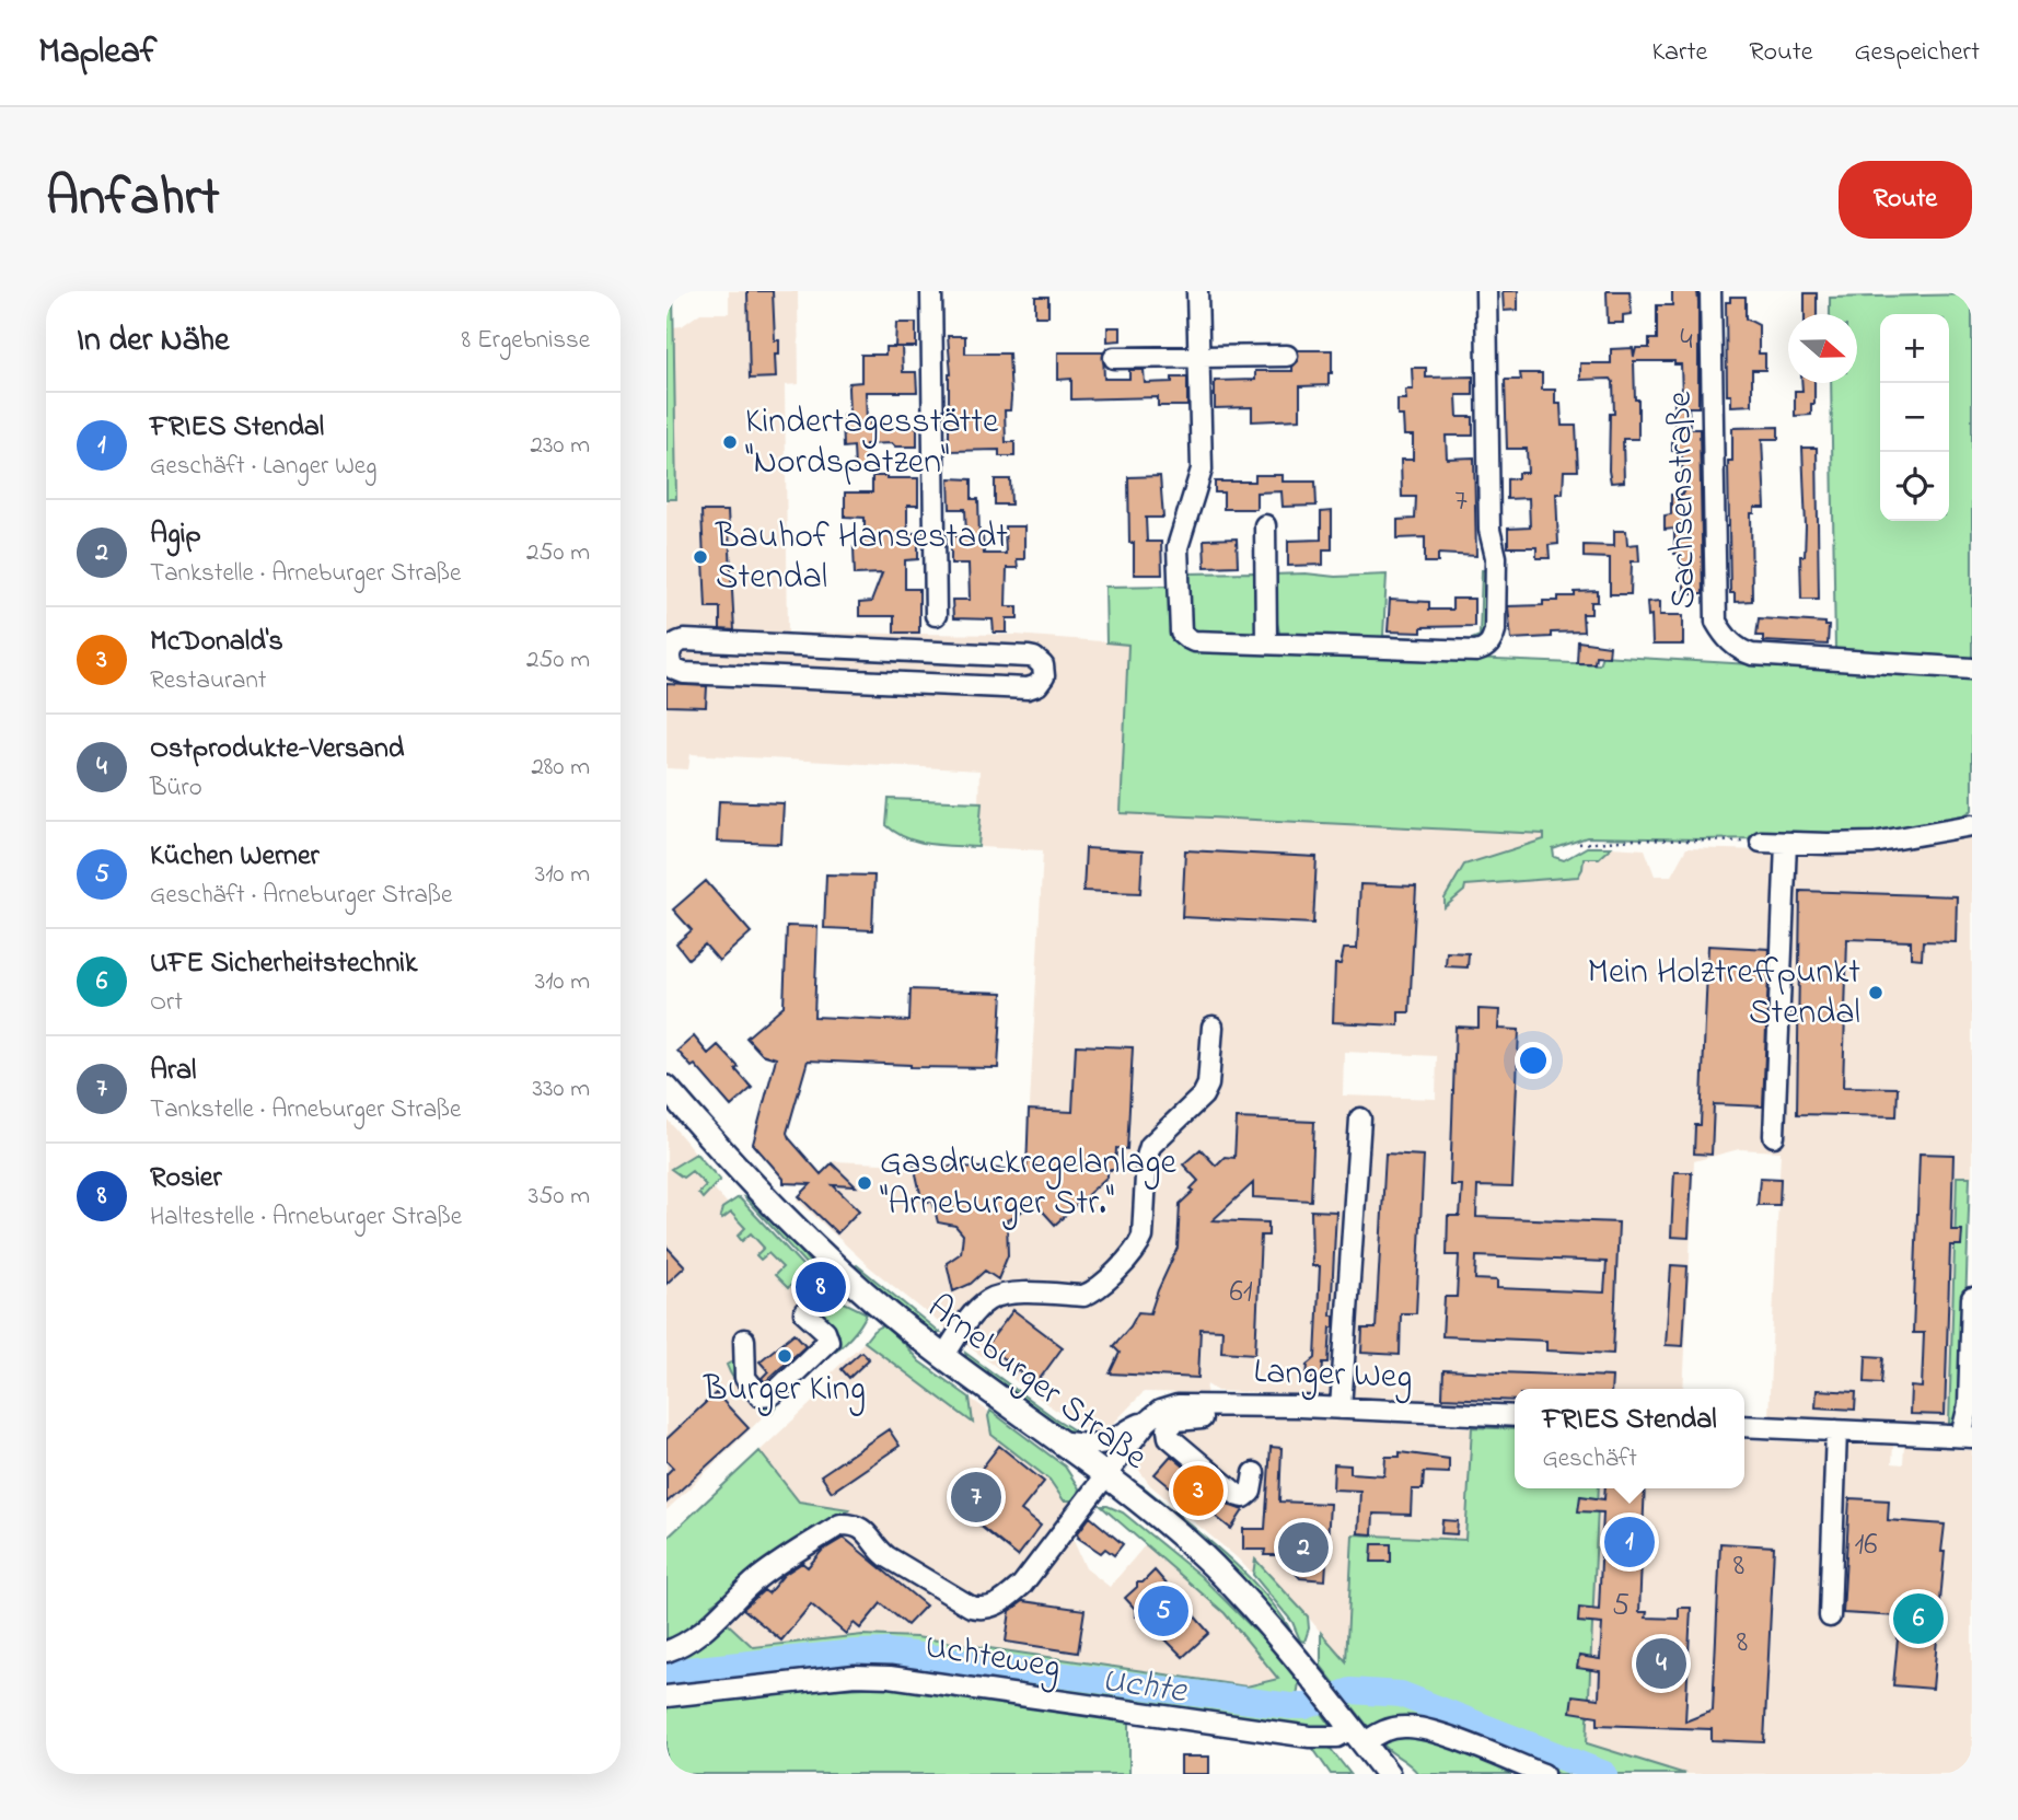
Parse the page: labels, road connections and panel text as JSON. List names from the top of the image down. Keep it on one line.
{"streets":{"main road":["Arneburger Straße"],"street":["Sachsenstraße","Langer Weg","Uchteweg"]},"crossings":[["Langer Weg","Arneburger Straße"],["Arneburger Straße","Uchteweg"]],"water":["Uchte"],"places":["Kindertagesstätte \"Nordspatzen\"","Bauhof Hansestadt Stendal","Mein Holztreffpunkt Stendal","Gasdruckregelanlage \"Arneburger Str.\"","Burger King"],"house_numbers":["4","7","61","16","8","5","8"],"north":"right","page":{"header":"Mapleaf","nav":["Karte","Route","Gespeichert"],"title":"Anfahrt","buttons":"Route","heading":["In der Nähe","8 Ergebnisse"],"map_buttons":["+","−"],"list":[{"mark":"1","name":"FRIES Stendal","note":"Geschäft · Langer Weg","value":"230 m"},{"mark":"2","name":"Agip","note":"Tankstelle · Arneburger Straße","value":"250 m"},{"mark":"3","name":"McDonald's","note":"Restaurant","value":"250 m"},{"mark":"4","name":"Ostprodukte-Versand","note":"Büro","value":"280 m"},{"mark":"5","name":"Küchen Werner","note":"Geschäft · Arneburger Straße","value":"310 m"},{"mark":"6","name":"UFE Sicherheitstechnik","note":"Ort","value":"310 m"},{"mark":"7","name":"Aral","note":"Tankstelle · Arneburger Straße","value":"330 m"},{"mark":"8","name":"Rosier","note":"Haltestelle · Arneburger Straße","value":"350 m"}],"pins":["8","3","7","1","2","5","6","4"],"popup":["FRIES Stendal","Geschäft"]}}
